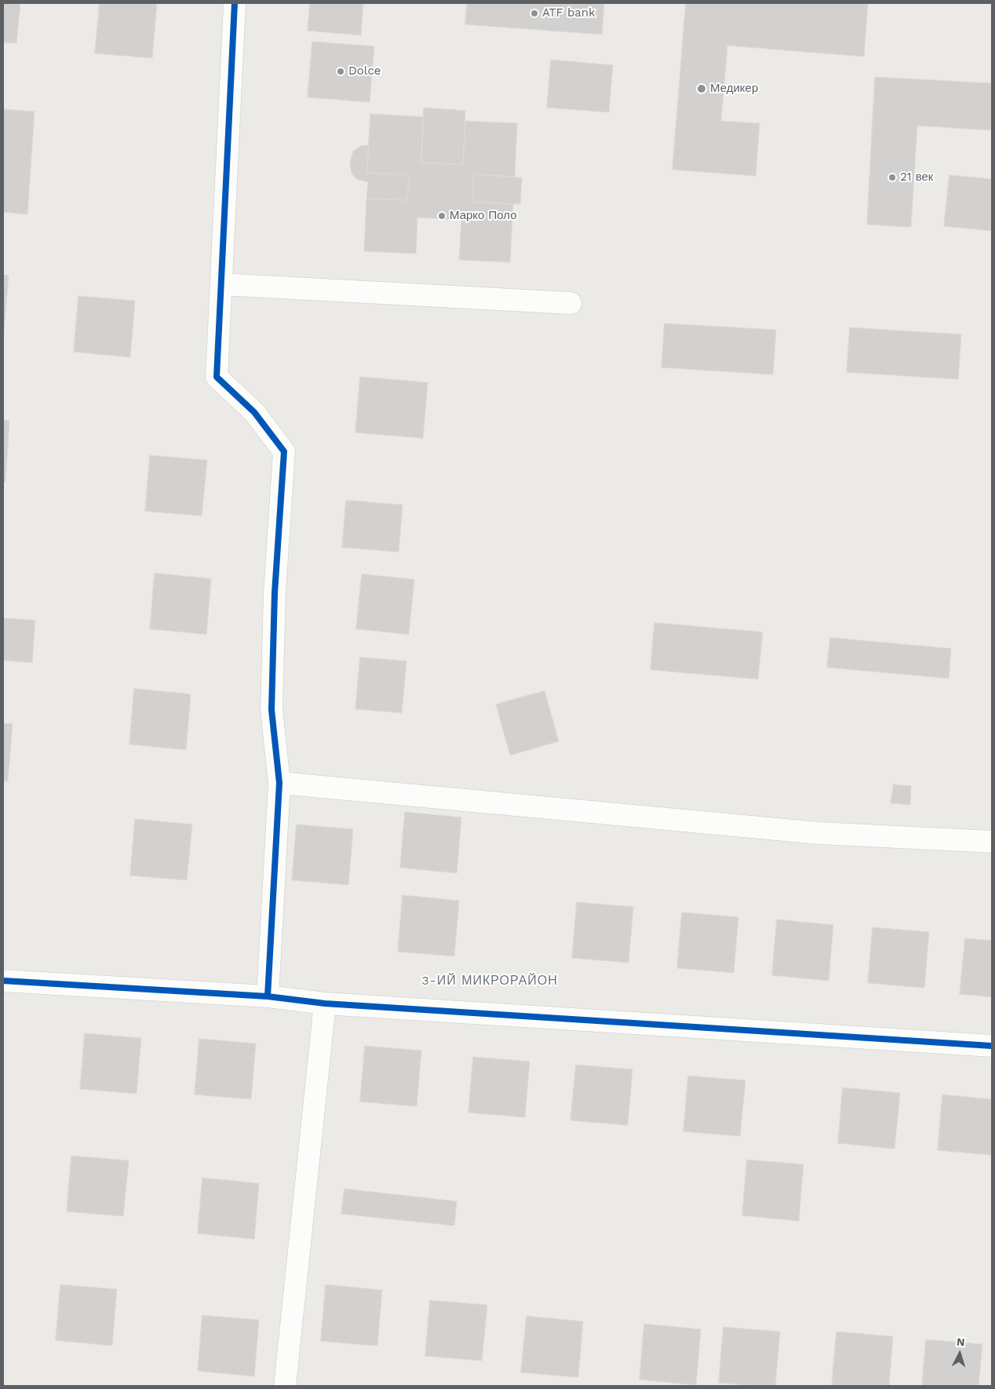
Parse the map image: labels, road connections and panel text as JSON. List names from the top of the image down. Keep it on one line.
{"districts":["3-ИЙ МИКРОРАЙОН"],"places":["ATF bank","Dolce","Медикер","21 век","Марко Поло"],"north":"top"}
